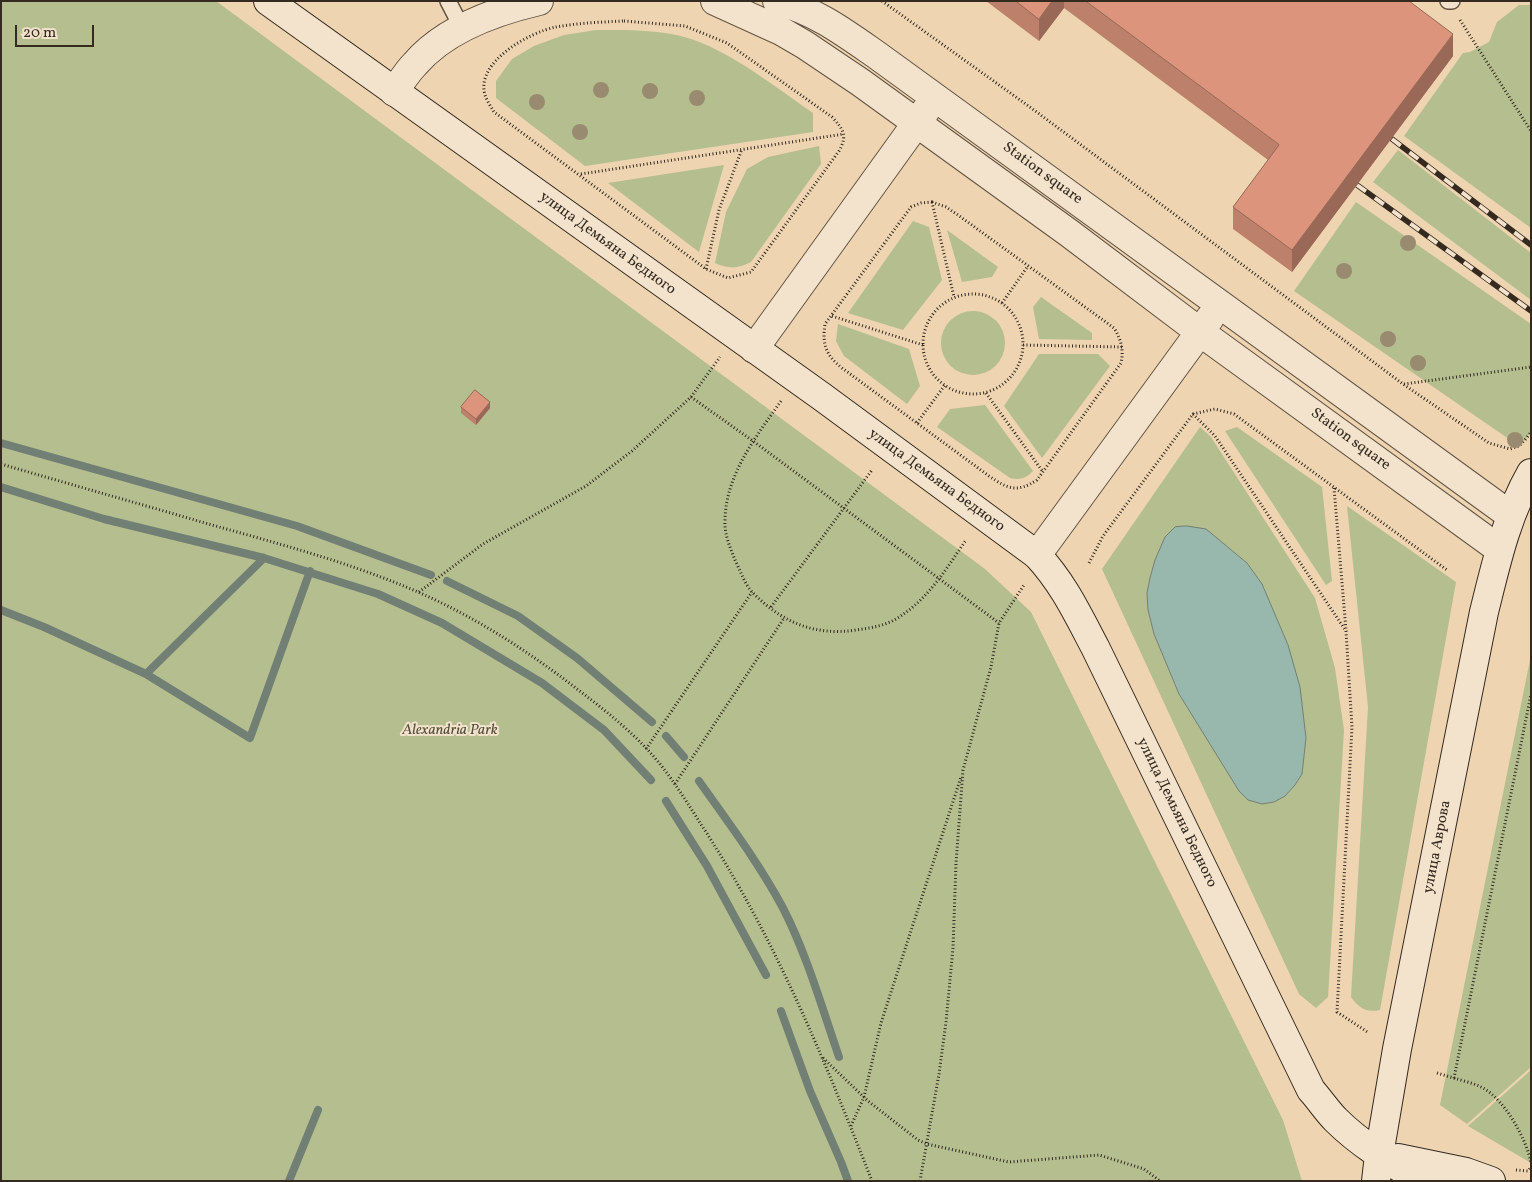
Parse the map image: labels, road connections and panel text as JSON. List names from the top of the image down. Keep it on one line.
{"streets":{"street":["Station square","улица Демьяна Бедного","улица Аврова"]},"crossings":[["Station square","улица Аврова"],["улица Демьяна Бедного","улица Аврова"]],"parks":["Alexandria Park"],"scale_bar":"20 m"}
